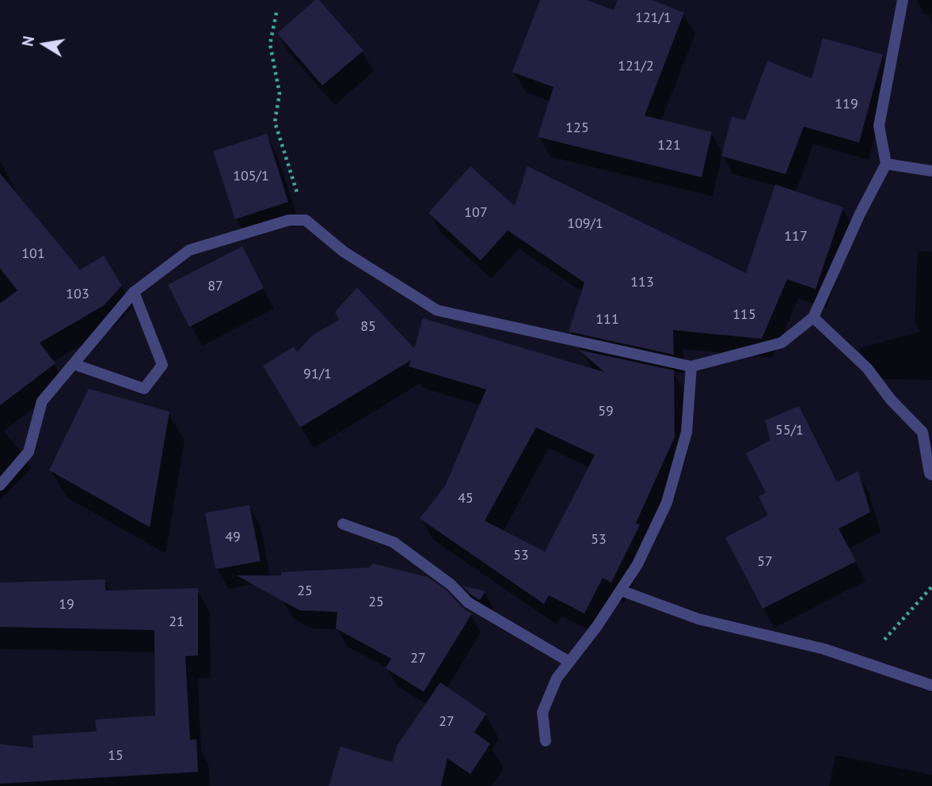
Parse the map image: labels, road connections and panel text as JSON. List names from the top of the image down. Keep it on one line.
{"house_numbers":["121/1","121/2","119","125","121","105/1","107","109/1","117","101","113","87","103","115","111","85","91/1","59","55/1","45","49","53","53","57","25","25","19","21","27","27","15"],"north":"left"}
